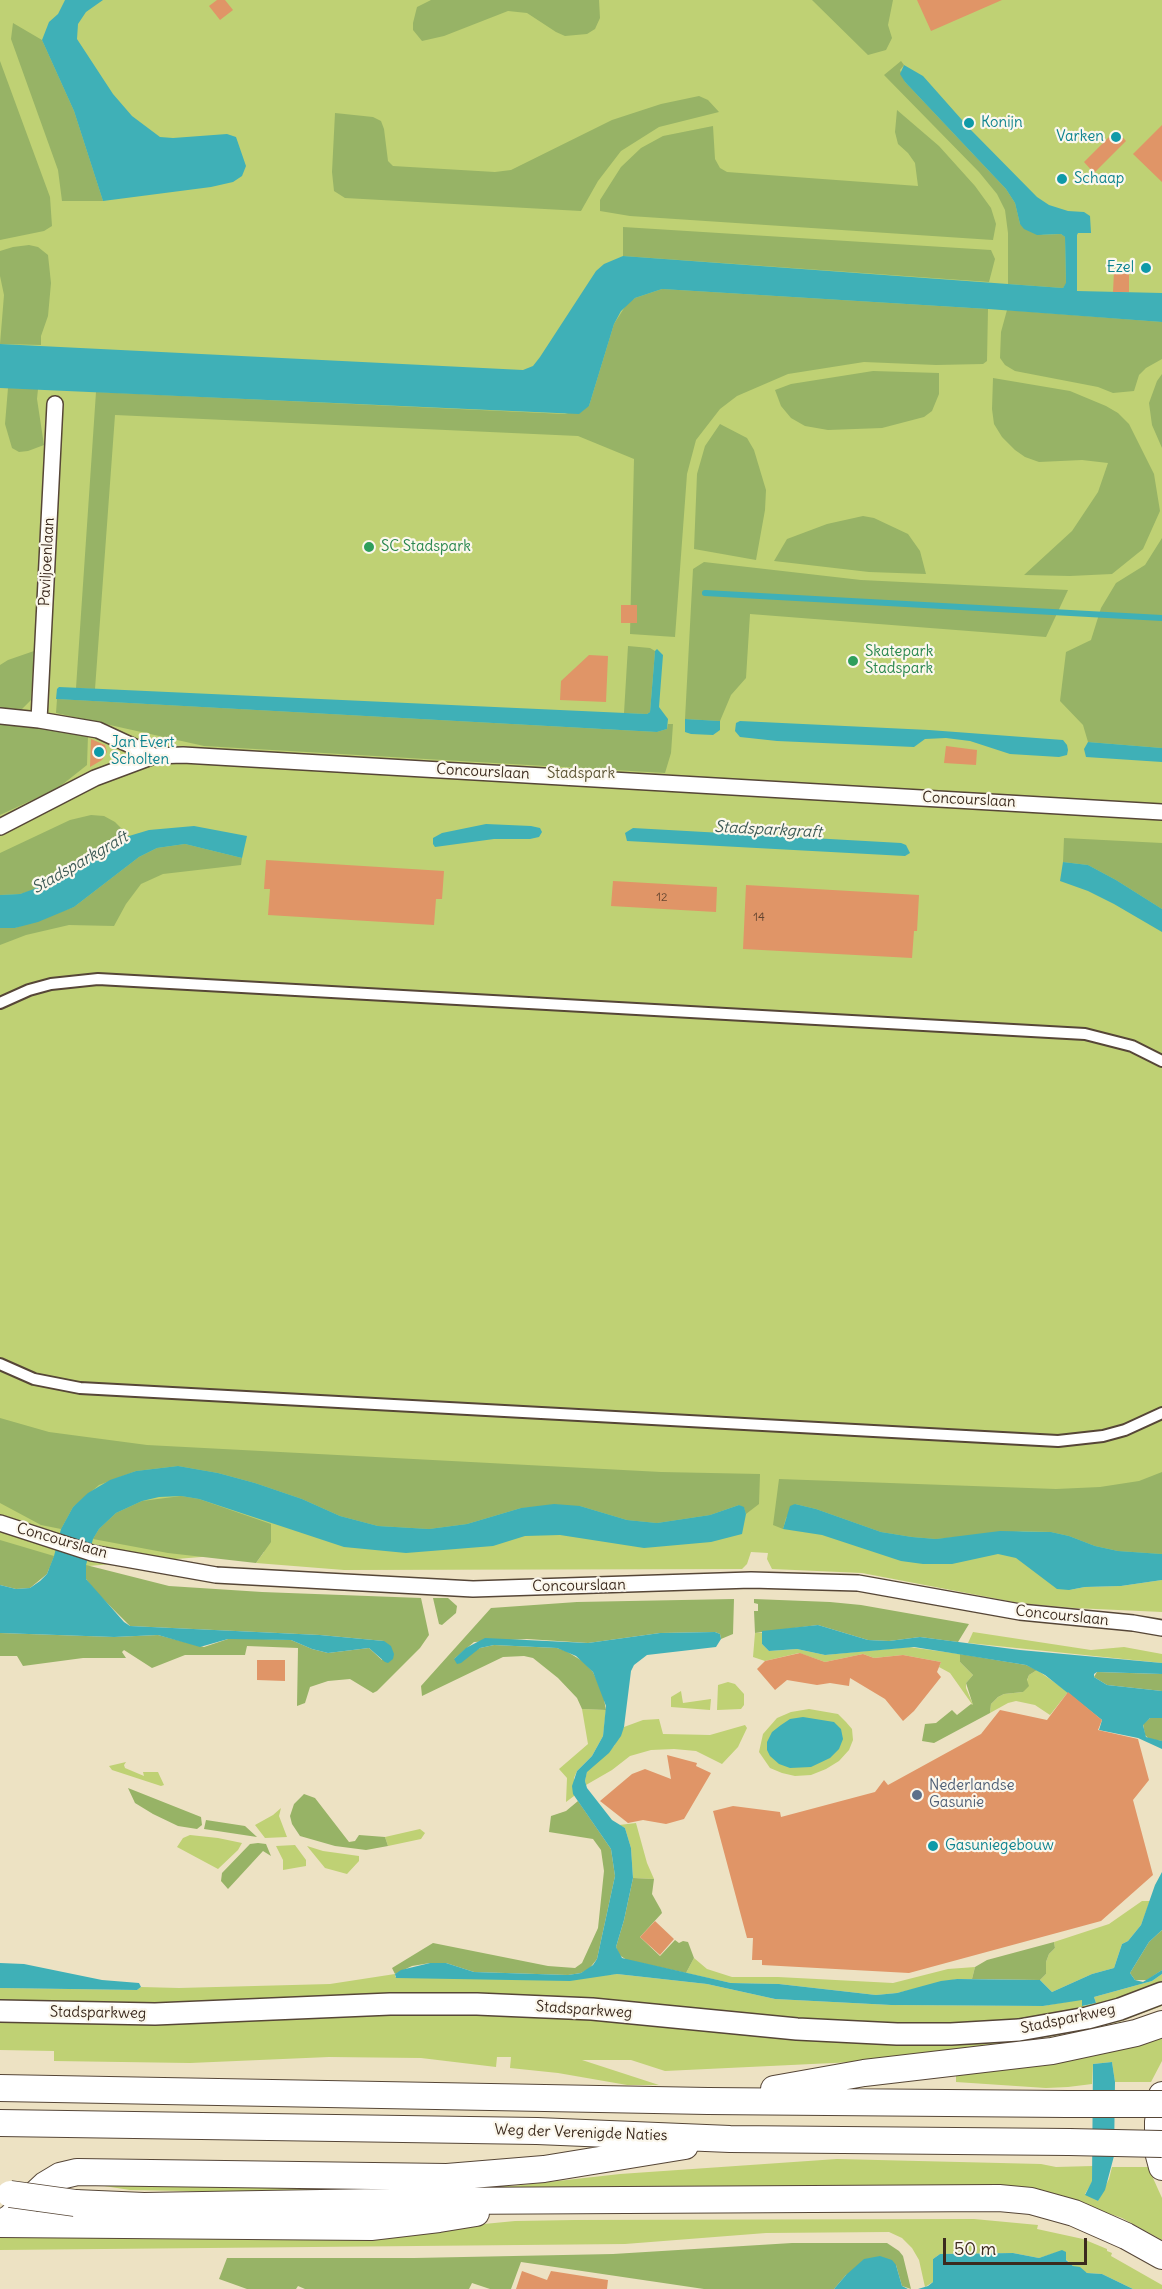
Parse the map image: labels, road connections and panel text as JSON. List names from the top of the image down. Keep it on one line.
{"streets":{"highway":["Weg der Verenigde Naties"],"main road":["Stadsparkweg"],"street":["Paviljoenlaan","Concourslaan"]},"water":["Stadsparkgraft"],"parks":["Stadspark"],"places":["Konijn","Varken","Schaap","Ezel","SC Stadspark","Skatepark Stadspark","Jan Evert Scholten","Nederlandse Gasunie","Gasuniegebouw"],"house_numbers":["12","14"],"scale_bar":"50 m"}
